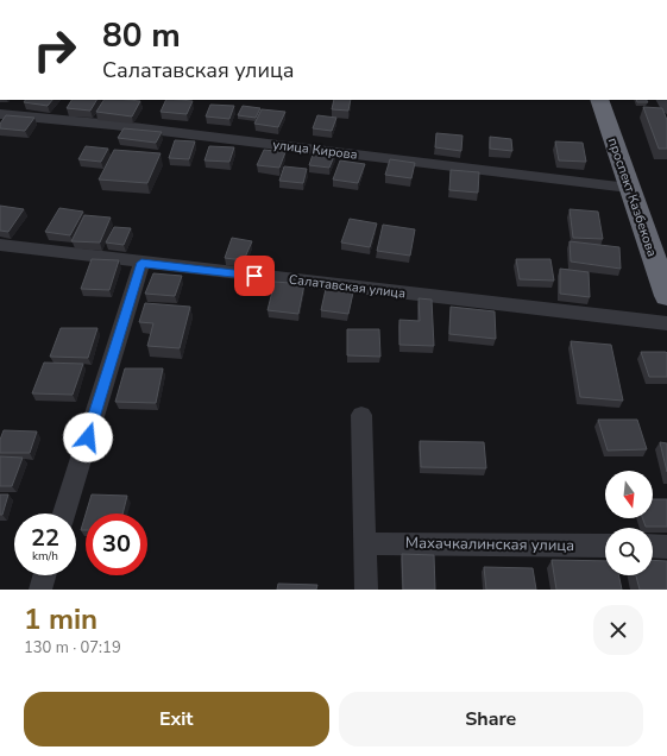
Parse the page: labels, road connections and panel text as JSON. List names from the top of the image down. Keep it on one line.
{"streets":{"highway":["проспект Казбекова"],"street":["улица Кирова","Салатавская улица","Махачкалинская улица"]},"crossings":[["улица Кирова","проспект Казбекова"]],"north":"bottom","page":{"turn":["80 m","Салатавская улица"],"speed":"22 km/h","limit":"30","heading":["1 min","130 m · 07:19"],"buttons":["Exit","Share"]}}
